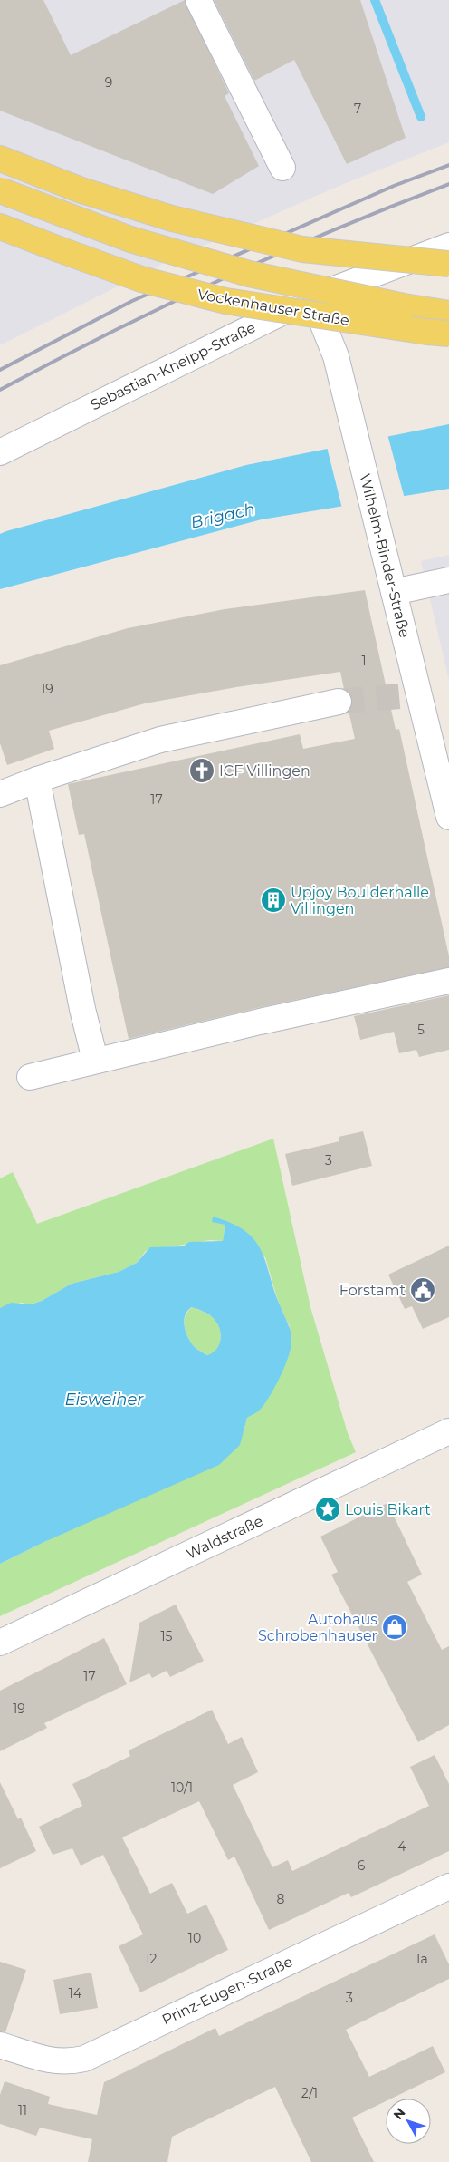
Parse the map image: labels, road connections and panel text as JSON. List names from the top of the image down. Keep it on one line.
{"streets":{"main road":["Vockenhauser Straße"],"street":["Sebastian-Kneipp-Straße","Wilhelm-Binder-Straße","Waldstraße","Prinz-Eugen-Straße"]},"crossings":[["Sebastian-Kneipp-Straße","Wilhelm-Binder-Straße"]],"water":["Brigach","Eisweiher"],"places":{"church":["ICF Villingen"],"building":["Upjoy Boulderhalle Villingen"],"public building":["Forstamt"],"place":["Louis Bikart"],"shop":["Autohaus Schrobenhauser"]},"house_numbers":["9","7","1","19","17","5","3","15","17","19","10/1","4","6","8","10","12","1a","14","3","2/1","11"],"north":"top left"}
